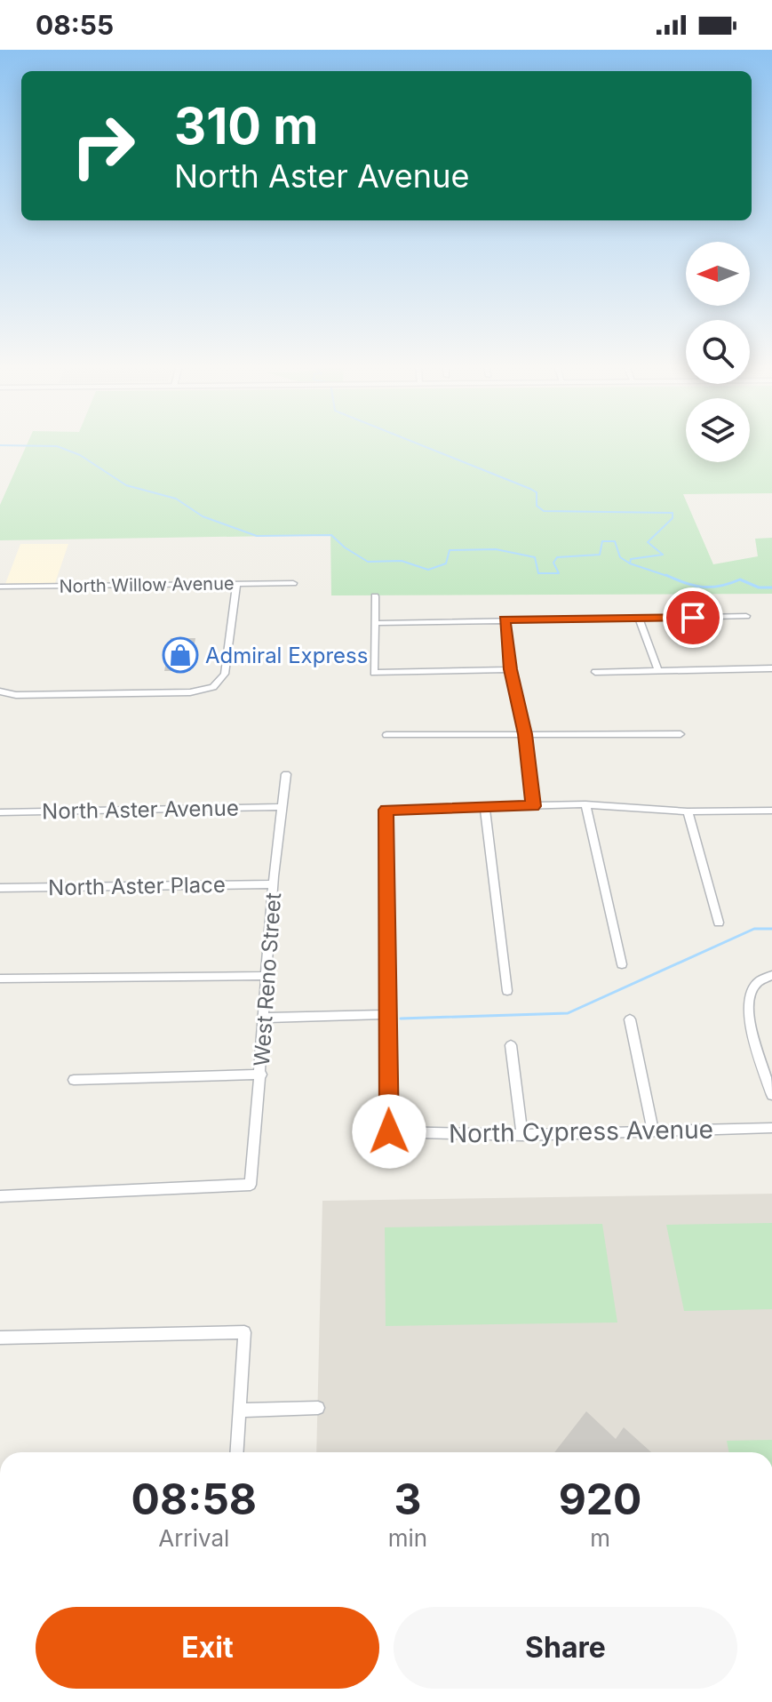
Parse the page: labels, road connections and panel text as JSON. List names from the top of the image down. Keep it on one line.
{"streets":{"street":["North Willow Avenue","North Aster Avenue","North Aster Place","West Reno Street","North Cypress Avenue"]},"crossings":[["North Aster Avenue","West Reno Street"],["North Aster Place","West Reno Street"]],"places":{"shop":["Admiral Express"]},"north":"left","page":{"status":"08:55","turn":["310 m","North Aster Avenue"],"eta":["08:58","Arrival","3","min","920","m"],"buttons":["Exit","Share"]}}
